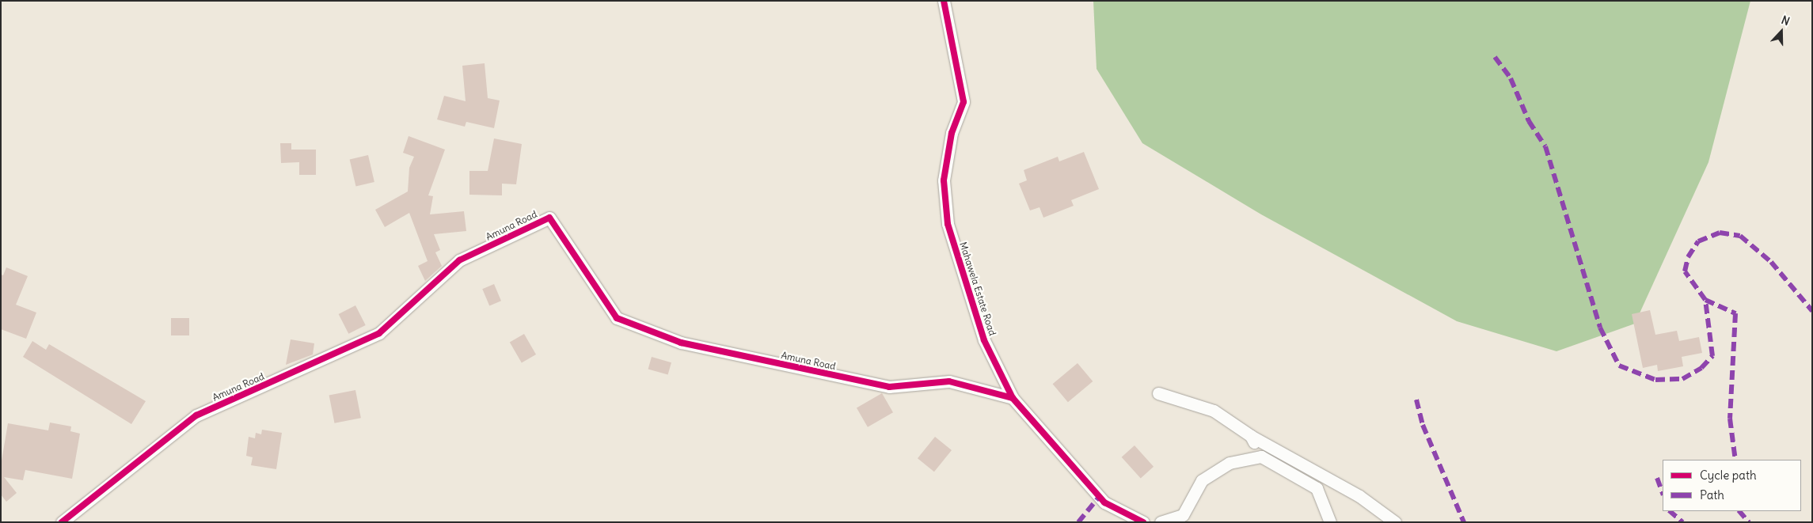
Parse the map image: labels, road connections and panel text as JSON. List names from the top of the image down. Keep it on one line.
{"streets":{"street":["Amuna Road","Mahawela Estate Road"]},"crossings":[["Amuna Road","Mahawela Estate Road"]],"legend":["Cycle path","Path"],"north":"top"}
